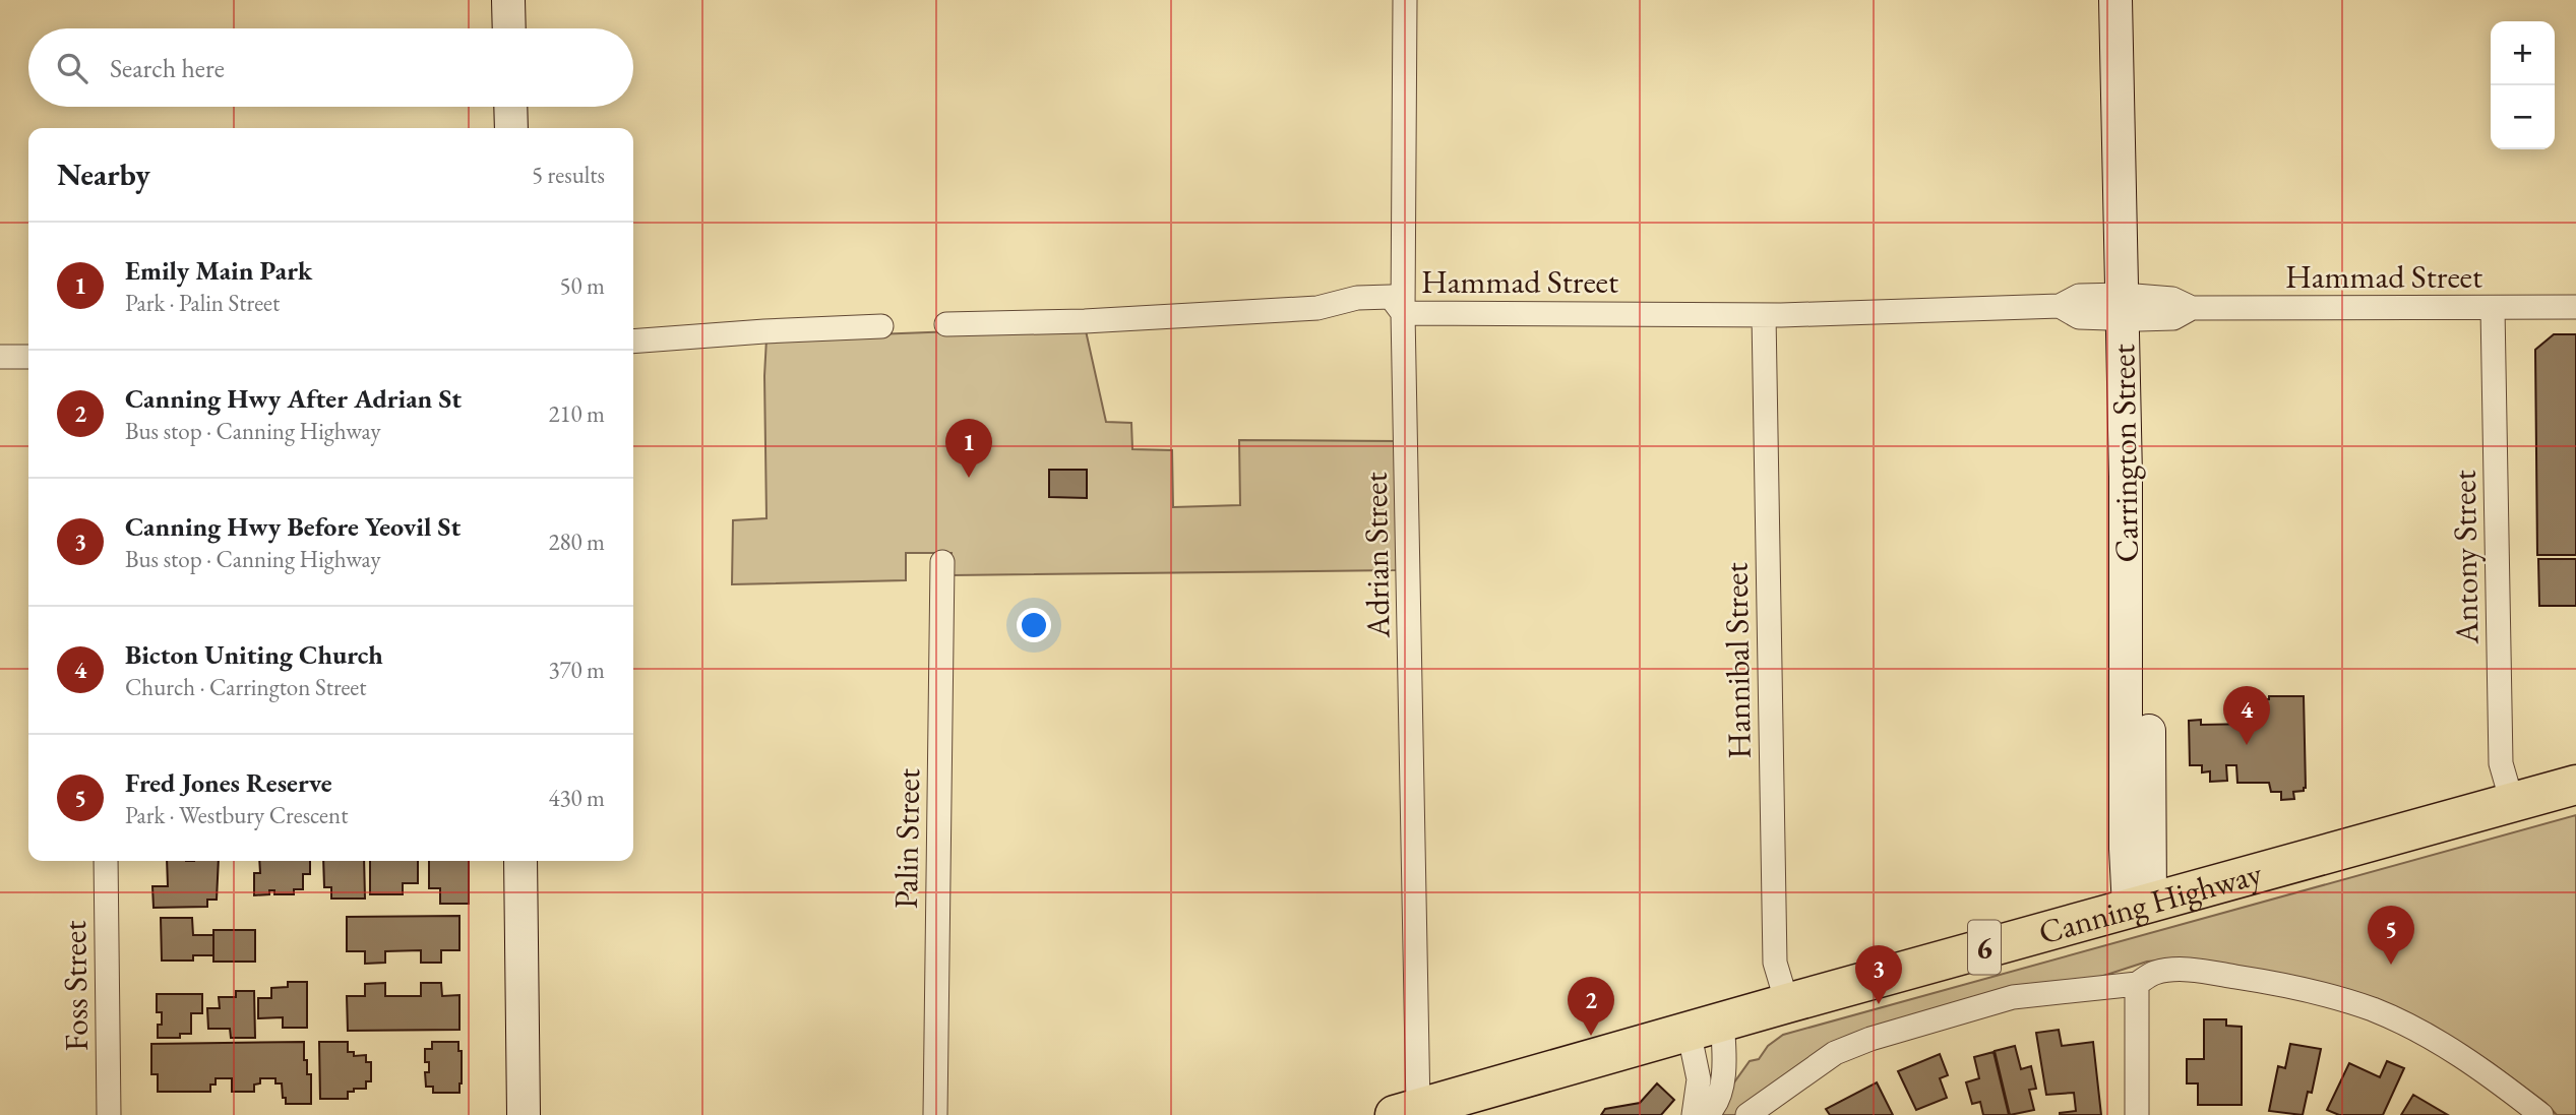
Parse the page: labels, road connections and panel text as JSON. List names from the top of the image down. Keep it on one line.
{"streets":{"highway":["Canning Highway","6"],"main road":["Carrington Street"],"street":["Hammad Street","Adrian Street","Antony Street","Hannibal Street","Palin Street","Foss Street"]},"crossings":[["Hammad Street","Carrington Street"],["Hammad Street","Adrian Street"],["Hammad Street","Antony Street"],["Hammad Street","Hannibal Street"],["Carrington Street","Canning Highway"],["Adrian Street","Canning Highway"],["Antony Street","Canning Highway"],["Hannibal Street","Canning Highway"]],"page":{"map_buttons":["+","−"],"search":"Search here","heading":["Nearby","5 results"],"list":[{"mark":"1","name":"Emily Main Park","note":"Park · Palin Street","value":"50 m"},{"mark":"2","name":"Canning Hwy After Adrian St","note":"Bus stop · Canning Highway","value":"210 m"},{"mark":"3","name":"Canning Hwy Before Yeovil St","note":"Bus stop · Canning Highway","value":"280 m"},{"mark":"4","name":"Bicton Uniting Church","note":"Church · Carrington Street","value":"370 m"},{"mark":"5","name":"Fred Jones Reserve","note":"Park · Westbury Crescent","value":"430 m"}],"pins":["1","4","5","3","2"]}}
